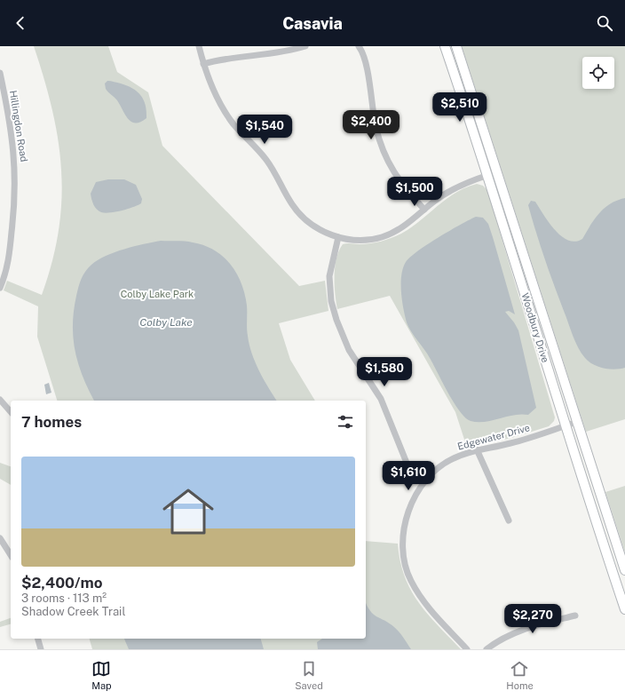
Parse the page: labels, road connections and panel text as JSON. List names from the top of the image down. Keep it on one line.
{"streets":{"main road":["Woodbury Drive"],"street":["Hillingdon Road","Edgewater Drive"]},"crossings":[["Woodbury Drive","Edgewater Drive"]],"water":["Colby Lake"],"parks":["Colby Lake Park"],"page":{"header":"Casavia","price":["$2,510","$2,400","$1,540","$1,500","$1,580","$1,610","$2,270"],"heading":"7 homes","list":[{"name":"$2,400/mo","note":"3 rooms · 113 m² · Shadow Creek Trail"}],"tabs":["Map","Saved","Home"]}}
